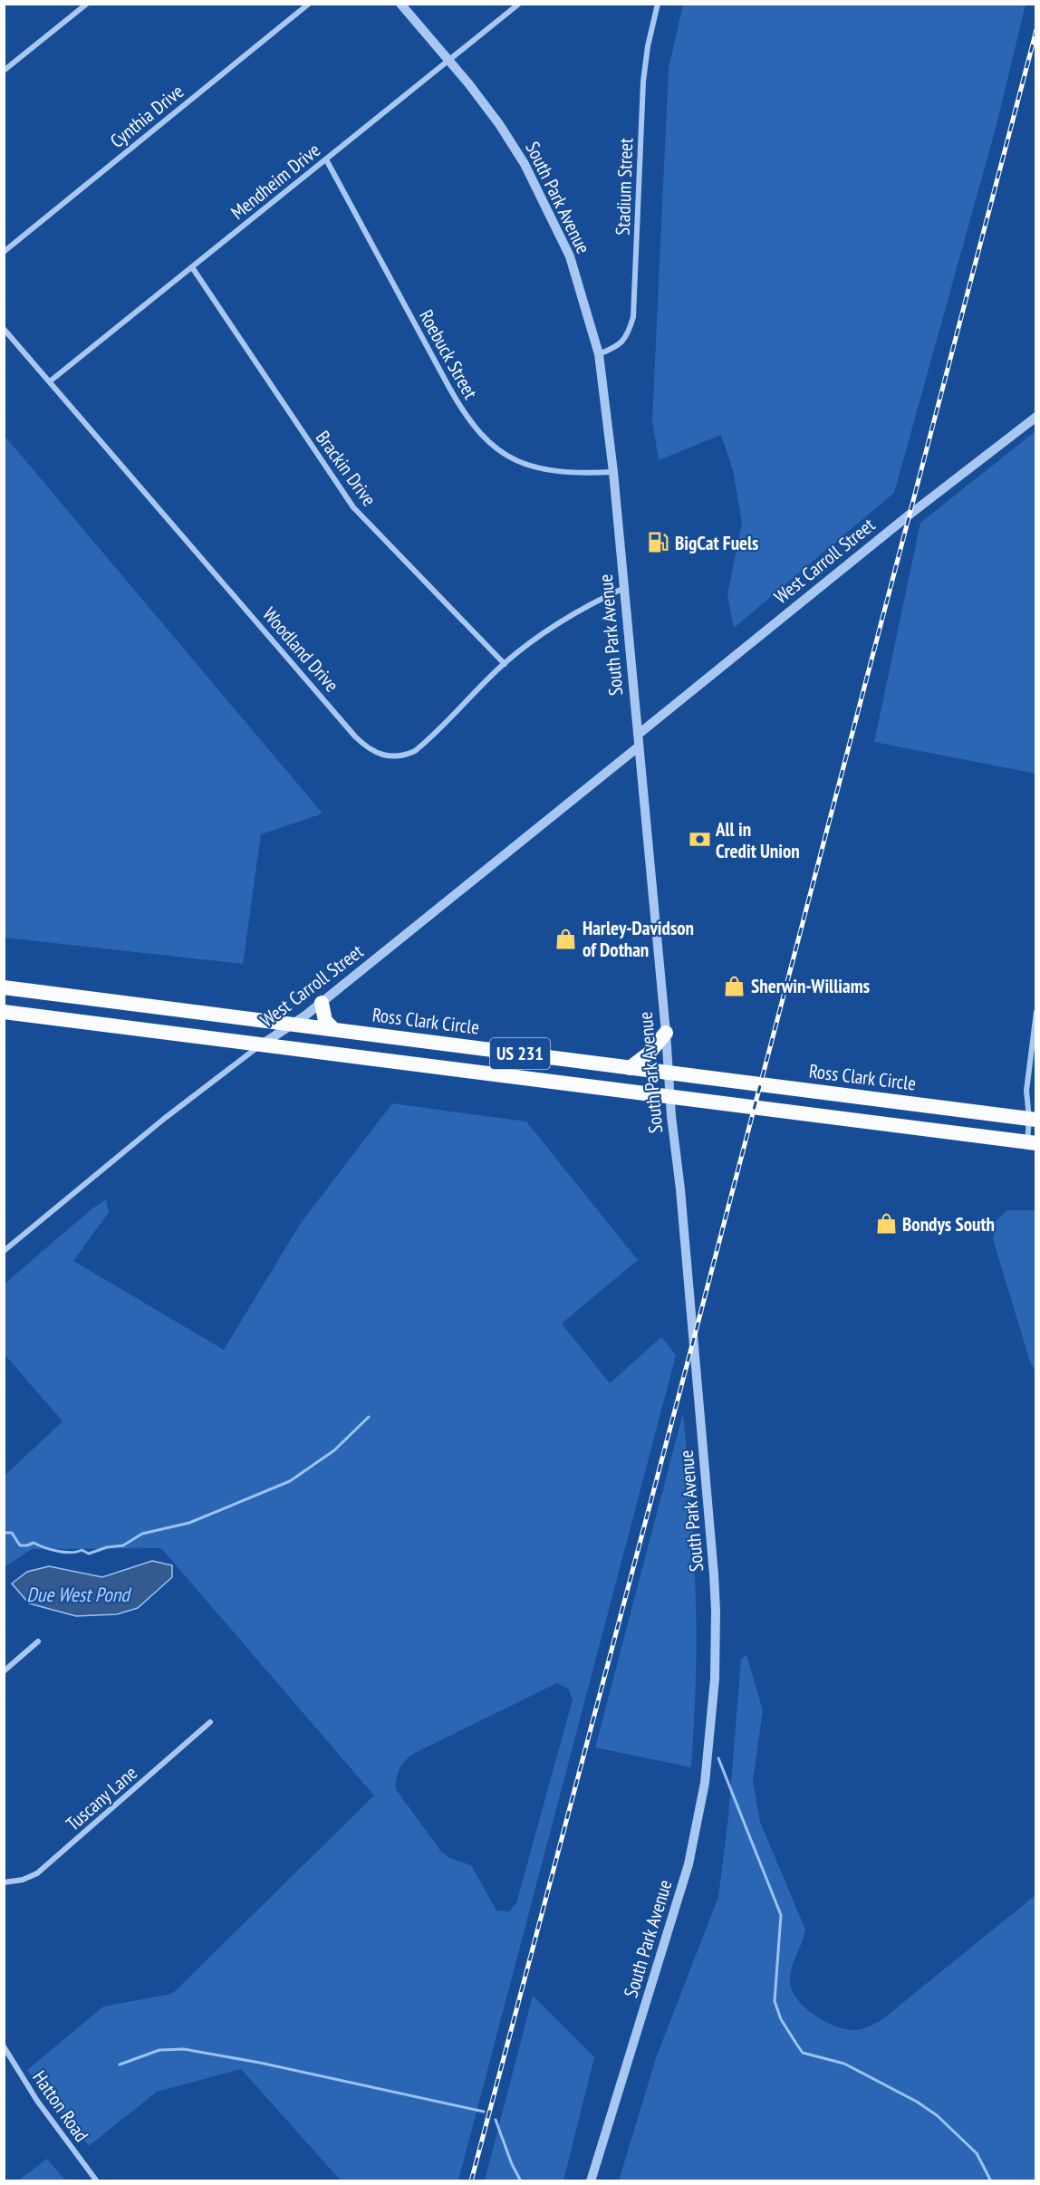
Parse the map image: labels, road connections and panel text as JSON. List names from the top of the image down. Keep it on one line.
{"streets":{"highway":["Ross Clark Circle","US 231"],"street":["Cynthia Drive","Mendheim Drive","Stadium Street","South Park Avenue","Roebuck Street","Brackin Drive","West Carroll Street","Woodland Drive","Tuscany Lane","Hatton Road"]},"crossings":[["Mendheim Drive","South Park Avenue"],["Mendheim Drive","Roebuck Street"],["Mendheim Drive","Brackin Drive"],["Mendheim Drive","Woodland Drive"],["Stadium Street","South Park Avenue"],["South Park Avenue","Roebuck Street"],["South Park Avenue","West Carroll Street"],["South Park Avenue","Woodland Drive"],["South Park Avenue","Ross Clark Circle"],["South Park Avenue","US 231"],["Brackin Drive","Woodland Drive"],["West Carroll Street","Ross Clark Circle"],["West Carroll Street","US 231"]],"water":["Due West Pond"],"places":{"fuel station":["BigCat Fuels"],"bank":["All in Credit Union"],"shop":["Harley-Davidson of Dothan","Sherwin-Williams","Bondys South"]}}
